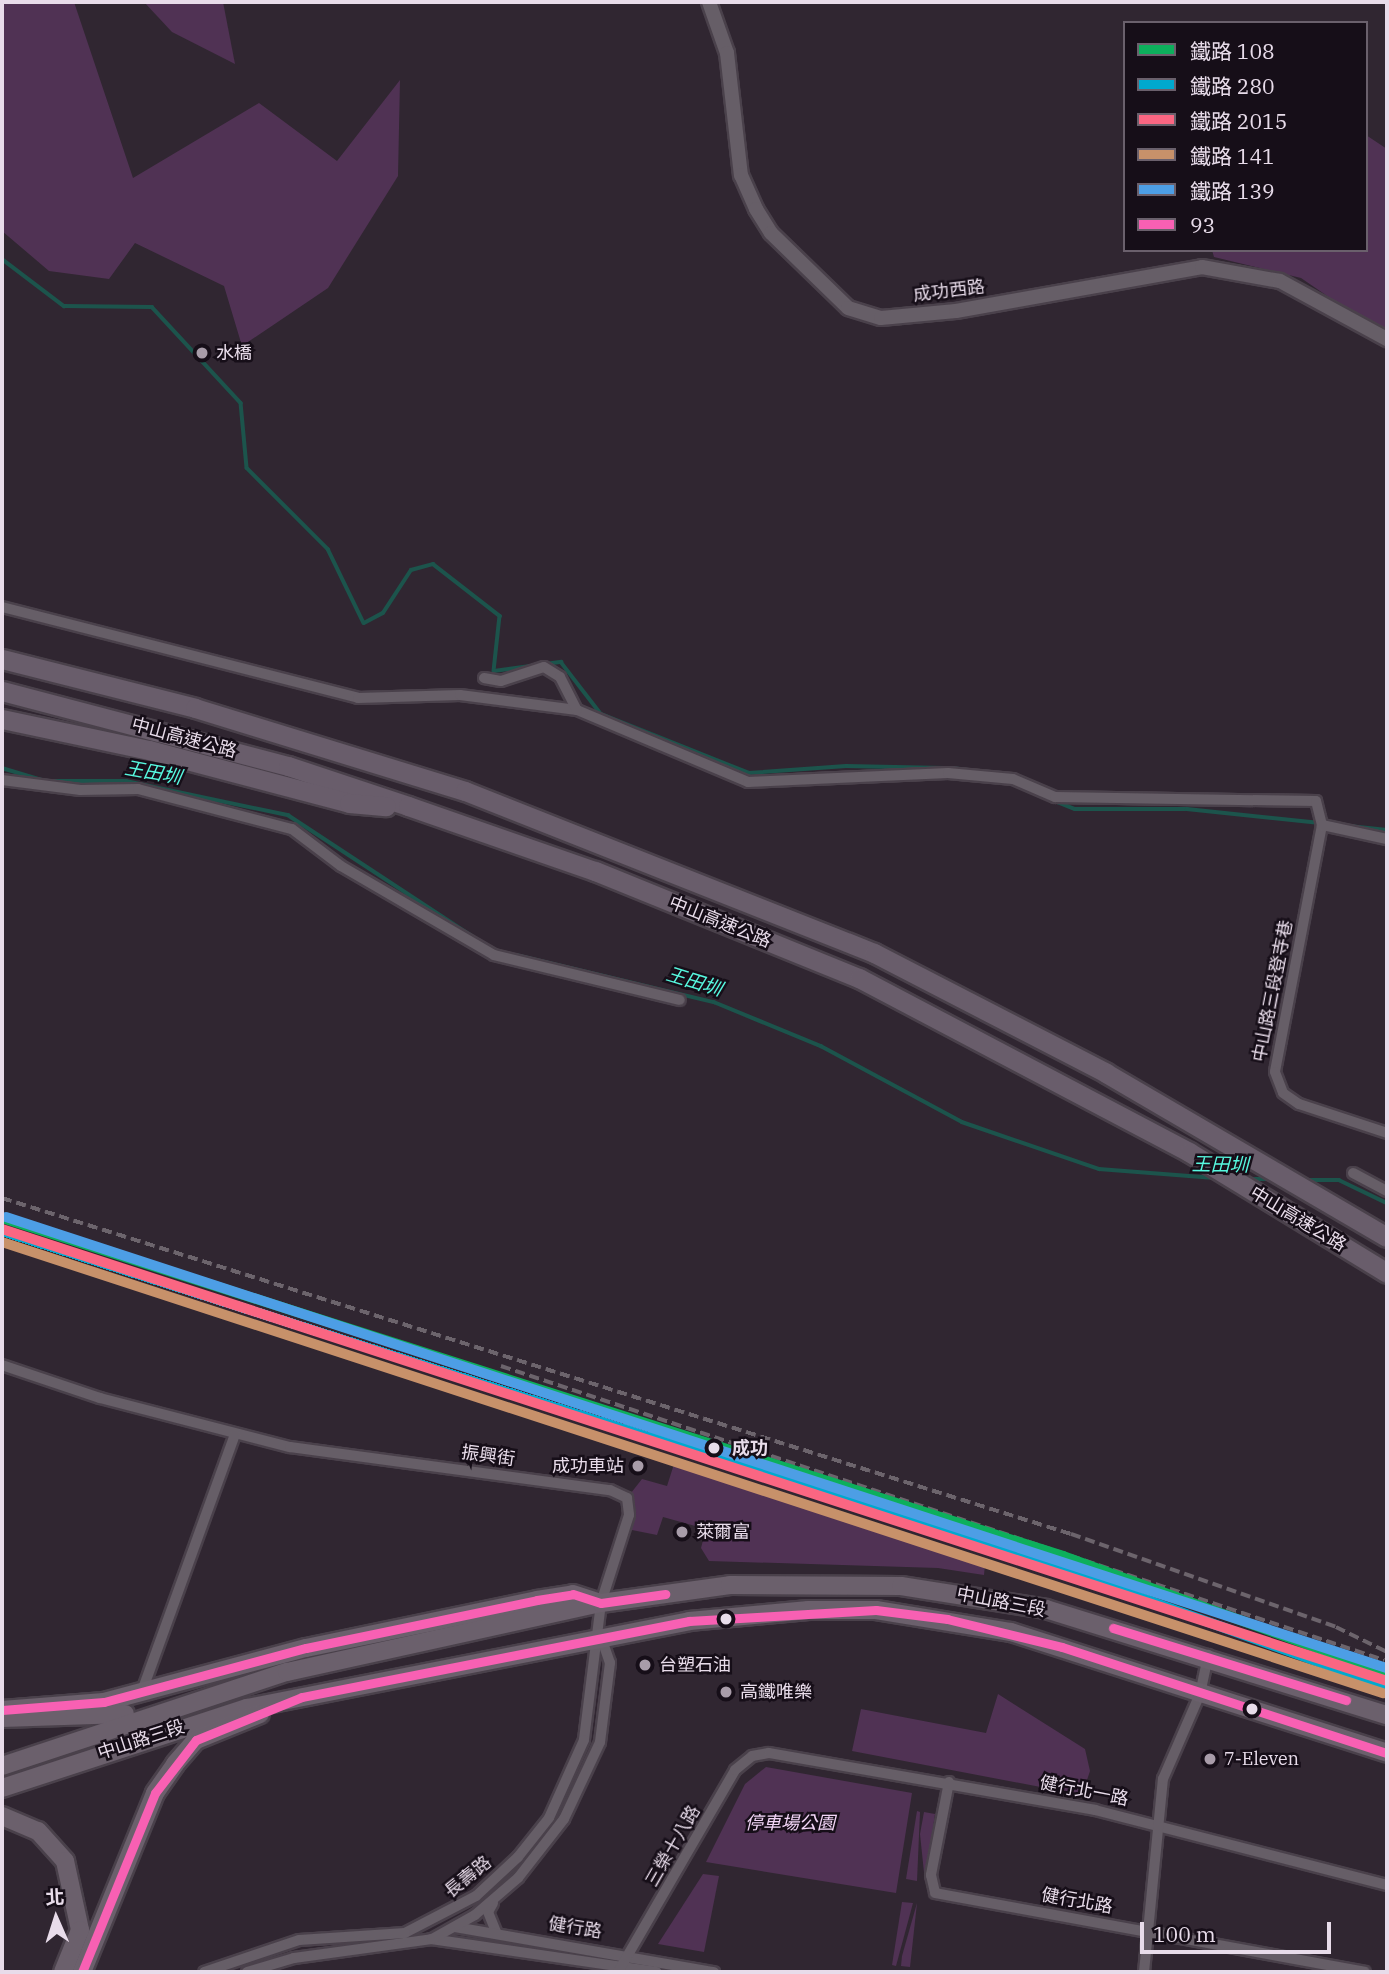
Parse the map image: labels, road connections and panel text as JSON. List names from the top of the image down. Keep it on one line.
{"streets":{"highway":["中山高速公路"],"main road":["中山路三段"],"street":["成功西路","中山路三段登寺巷","振興街","健行北一路","三榮十八路","長壽路","健行北路","健行路"]},"crossings":[["振興街","中山路三段"],["振興街","長壽路"],["中山路三段","長壽路"],["健行北一路","三榮十八路"],["健行北一路","健行北路"],["三榮十八路","健行路"],["長壽路","健行路"]],"water":["王田圳"],"parks":["停車場公園"],"places":["水橋","成功","成功車站","萊爾富","台塑石油","高鐵唯樂","7-Eleven"],"lines":["rail line 139","rail line 108","rail line 2015","rail line 280","rail line 141","transit line 93"],"legend":["鐵路 108","鐵路 280","鐵路 2015","鐵路 141","鐵路 139","93"],"scale_bar":"100 m","north":"top"}
